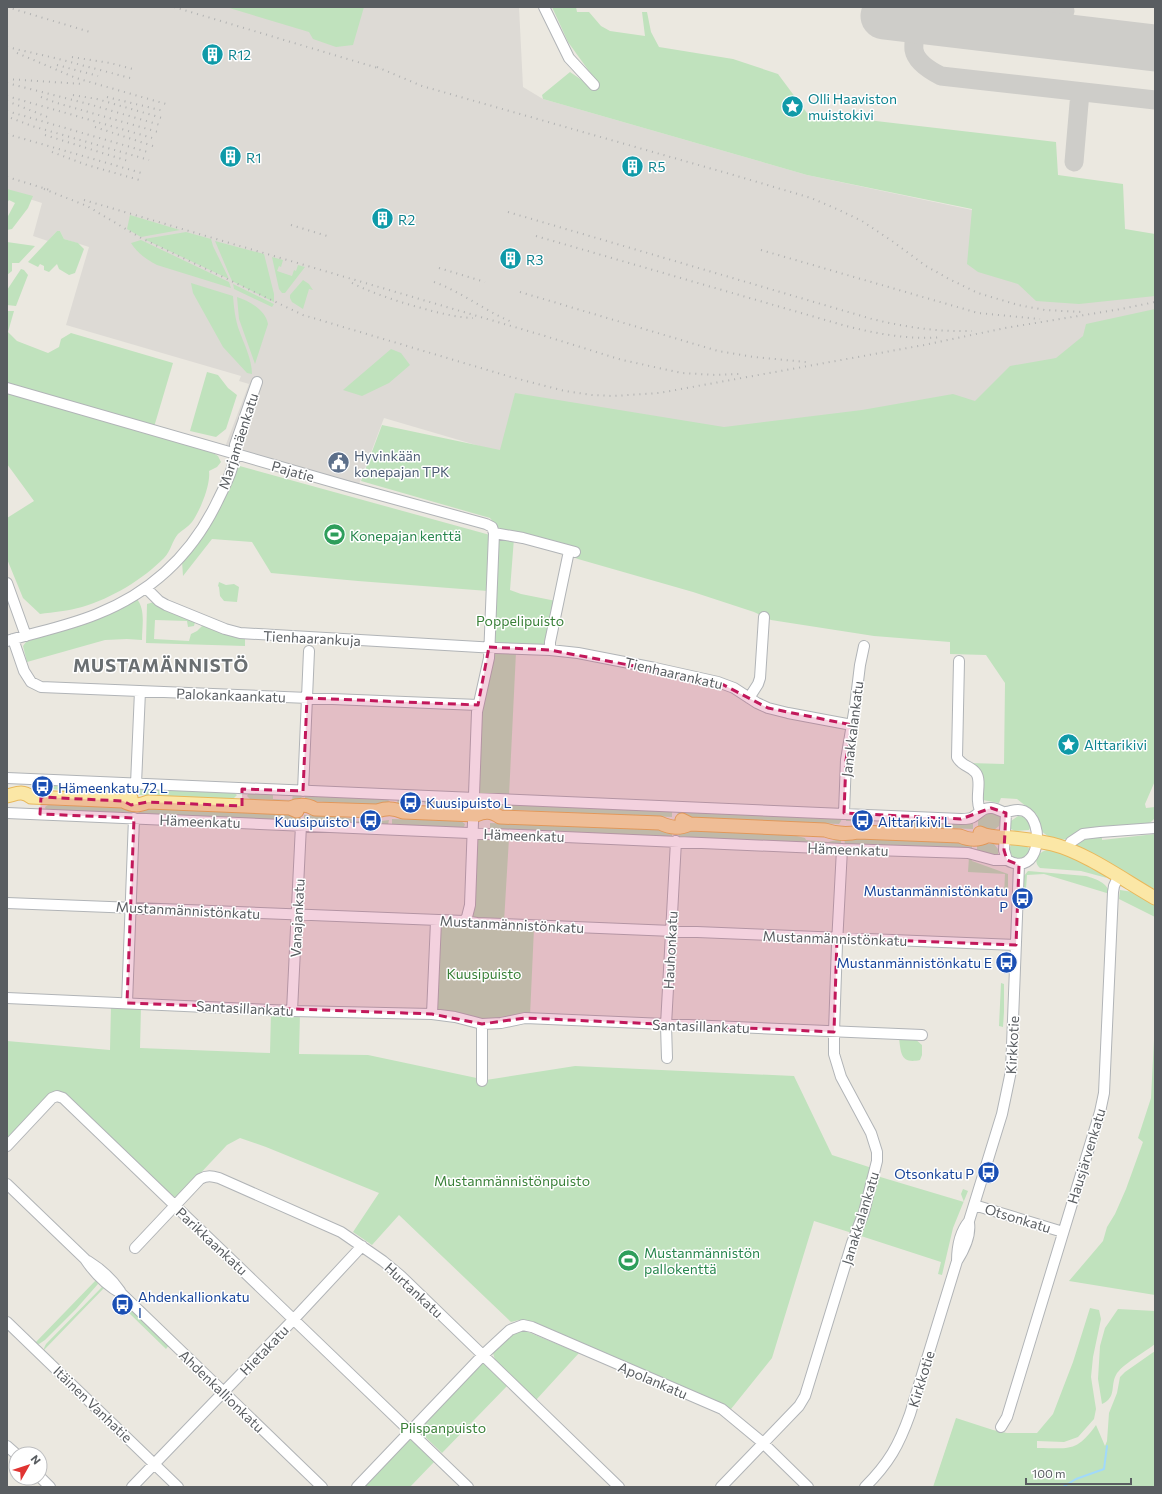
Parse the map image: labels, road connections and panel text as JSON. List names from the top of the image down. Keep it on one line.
{"streets":{"main road":["Hämeenkatu"],"street":["Marjamäenkatu","Pajatie","Tienhaarankuja","Tienhaarankatu","Palokankaankatu","Janakkalankatu","Mustanmännistönkatu","Vanajankatu","Hauhonkatu","Santasillankatu","Kirkkotie","Hausjärvenkatu","Otsonkatu","Parikkaankatu","Hurtankatu","Hietakatu","Apolankatu","Ahdenkallionkatu","Itäinen Vanhatie"]},"crossings":[["Marjamäenkatu","Pajatie"],["Marjamäenkatu","Tienhaarankuja"],["Marjamäenkatu","Palokankaankatu"],["Pajatie","Tienhaarankatu"],["Tienhaarankuja","Tienhaarankatu"],["Tienhaarankatu","Janakkalankatu"],["Janakkalankatu","Hämeenkatu"],["Janakkalankatu","Mustanmännistönkatu"],["Janakkalankatu","Santasillankatu"],["Janakkalankatu","Apolankatu"],["Hämeenkatu","Vanajankatu"],["Hämeenkatu","Hauhonkatu"],["Hämeenkatu","Kirkkotie"],["Hämeenkatu","Hausjärvenkatu"],["Mustanmännistönkatu","Vanajankatu"],["Mustanmännistönkatu","Hauhonkatu"],["Mustanmännistönkatu","Kirkkotie"],["Vanajankatu","Santasillankatu"],["Hauhonkatu","Santasillankatu"],["Kirkkotie","Otsonkatu"],["Hausjärvenkatu","Otsonkatu"],["Parikkaankatu","Hurtankatu"],["Parikkaankatu","Hietakatu"],["Hurtankatu","Hietakatu"],["Hurtankatu","Apolankatu"],["Hietakatu","Ahdenkallionkatu"],["Hietakatu","Itäinen Vanhatie"]],"districts":["MUSTAMÄNNISTÖ"],"parks":["Poppelipuisto","Kuusipuisto","Mustanmännistönpuisto","Piispanpuisto"],"places":{"building":["R12","R1","R5","R2","R3"],"place":["Olli Haaviston muistokivi","Alttarikivi"],"public building":["Hyvinkään konepajan TPK"],"sports":["Konepajan kenttä","Mustanmännistön pallokenttä"],"bus stop":["Hämeenkatu 72 L","Kuusipuisto L","Kuusipuisto I","Alttarikivi L","Mustanmännistönkatu P","Mustanmännistönkatu E","Otsonkatu P","Ahdenkallionkatu I"]},"scale_bar":"100 m","north":"top right"}
